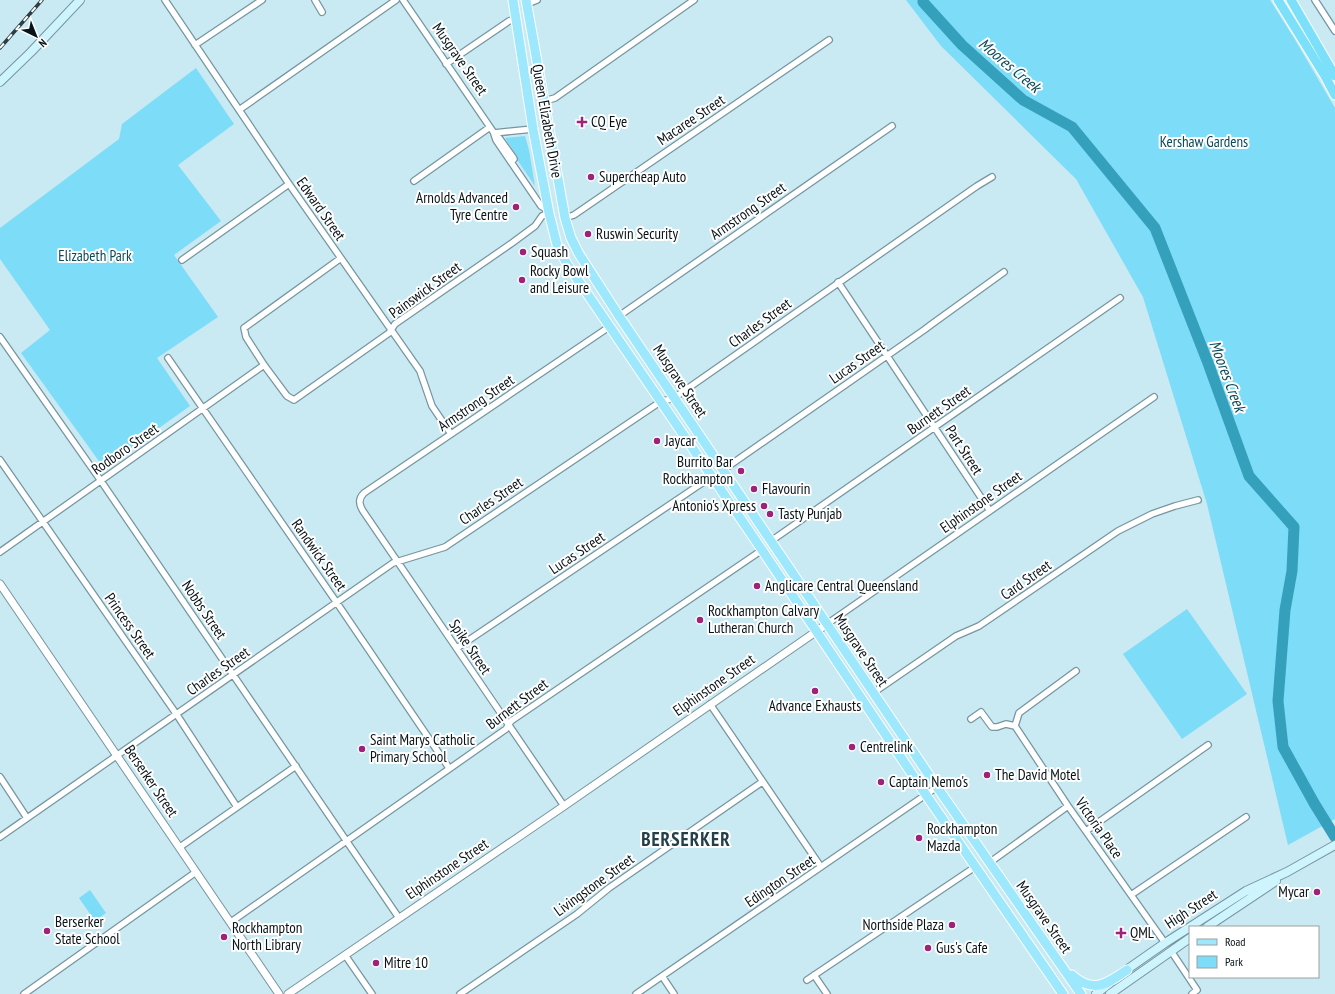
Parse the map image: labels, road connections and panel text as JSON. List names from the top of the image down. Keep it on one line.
{"streets":{"main road":["Musgrave Street","Queen Elizabeth Drive","High Street"],"street":["Macaree Street","Edward Street","Armstrong Street","Painswick Street","Charles Street","Lucas Street","Burnett Street","Rodboro Street","Part Street","Elphinstone Street","Randwick Street","Card Street","Nobbs Street","Princess Street","Spike Street","Berserker Street","Victoria Place","Edington Street","Livingstone Street"]},"crossings":[["Musgrave Street","Queen Elizabeth Drive"],["Musgrave Street","Armstrong Street"],["Musgrave Street","Painswick Street"],["Musgrave Street","Charles Street"],["Musgrave Street","Lucas Street"],["Musgrave Street","Burnett Street"],["Musgrave Street","Elphinstone Street"],["Musgrave Street","Card Street"],["Musgrave Street","Edington Street"],["Macaree Street","Queen Elizabeth Drive"],["Queen Elizabeth Drive","Painswick Street"],["Edward Street","Armstrong Street"],["Edward Street","Painswick Street"],["Armstrong Street","Spike Street"],["Painswick Street","Rodboro Street"],["Charles Street","Part Street"],["Charles Street","Randwick Street"],["Charles Street","Nobbs Street"],["Charles Street","Princess Street"],["Charles Street","Spike Street"],["Charles Street","Berserker Street"],["Lucas Street","Part Street"],["Lucas Street","Spike Street"],["Burnett Street","Part Street"],["Burnett Street","Randwick Street"],["Burnett Street","Nobbs Street"],["Burnett Street","Spike Street"],["Burnett Street","Berserker Street"],["Rodboro Street","Randwick Street"],["Rodboro Street","Nobbs Street"],["Rodboro Street","Princess Street"],["Part Street","Elphinstone Street"],["Elphinstone Street","Nobbs Street"],["Elphinstone Street","Spike Street"],["Victoria Place","High Street"]],"districts":["BERSERKER"],"water":["Moores Creek"],"parks":["Kershaw Gardens","Elizabeth Park"],"places":{"health":["CQ Eye","QML"],"other":["Supercheap Auto","Arnolds Advanced Tyre Centre","Ruswin Security","Squash","Rocky Bowl and Leisure","Jaycar","Burrito Bar Rockhampton","Flavourin","Antonio's Xpress","Tasty Punjab","Anglicare Central Queensland","Rockhampton Calvary Lutheran Church","Advance Exhausts","Centrelink","Saint Marys Catholic Primary School","The David Motel","Captain Nemo's","Rockhampton Mazda","Mycar","Northside Plaza","Berserker State School","Rockhampton North Library","Gus's Cafe","Mitre 10"]},"legend":["Road","Park"],"north":"bottom right"}
